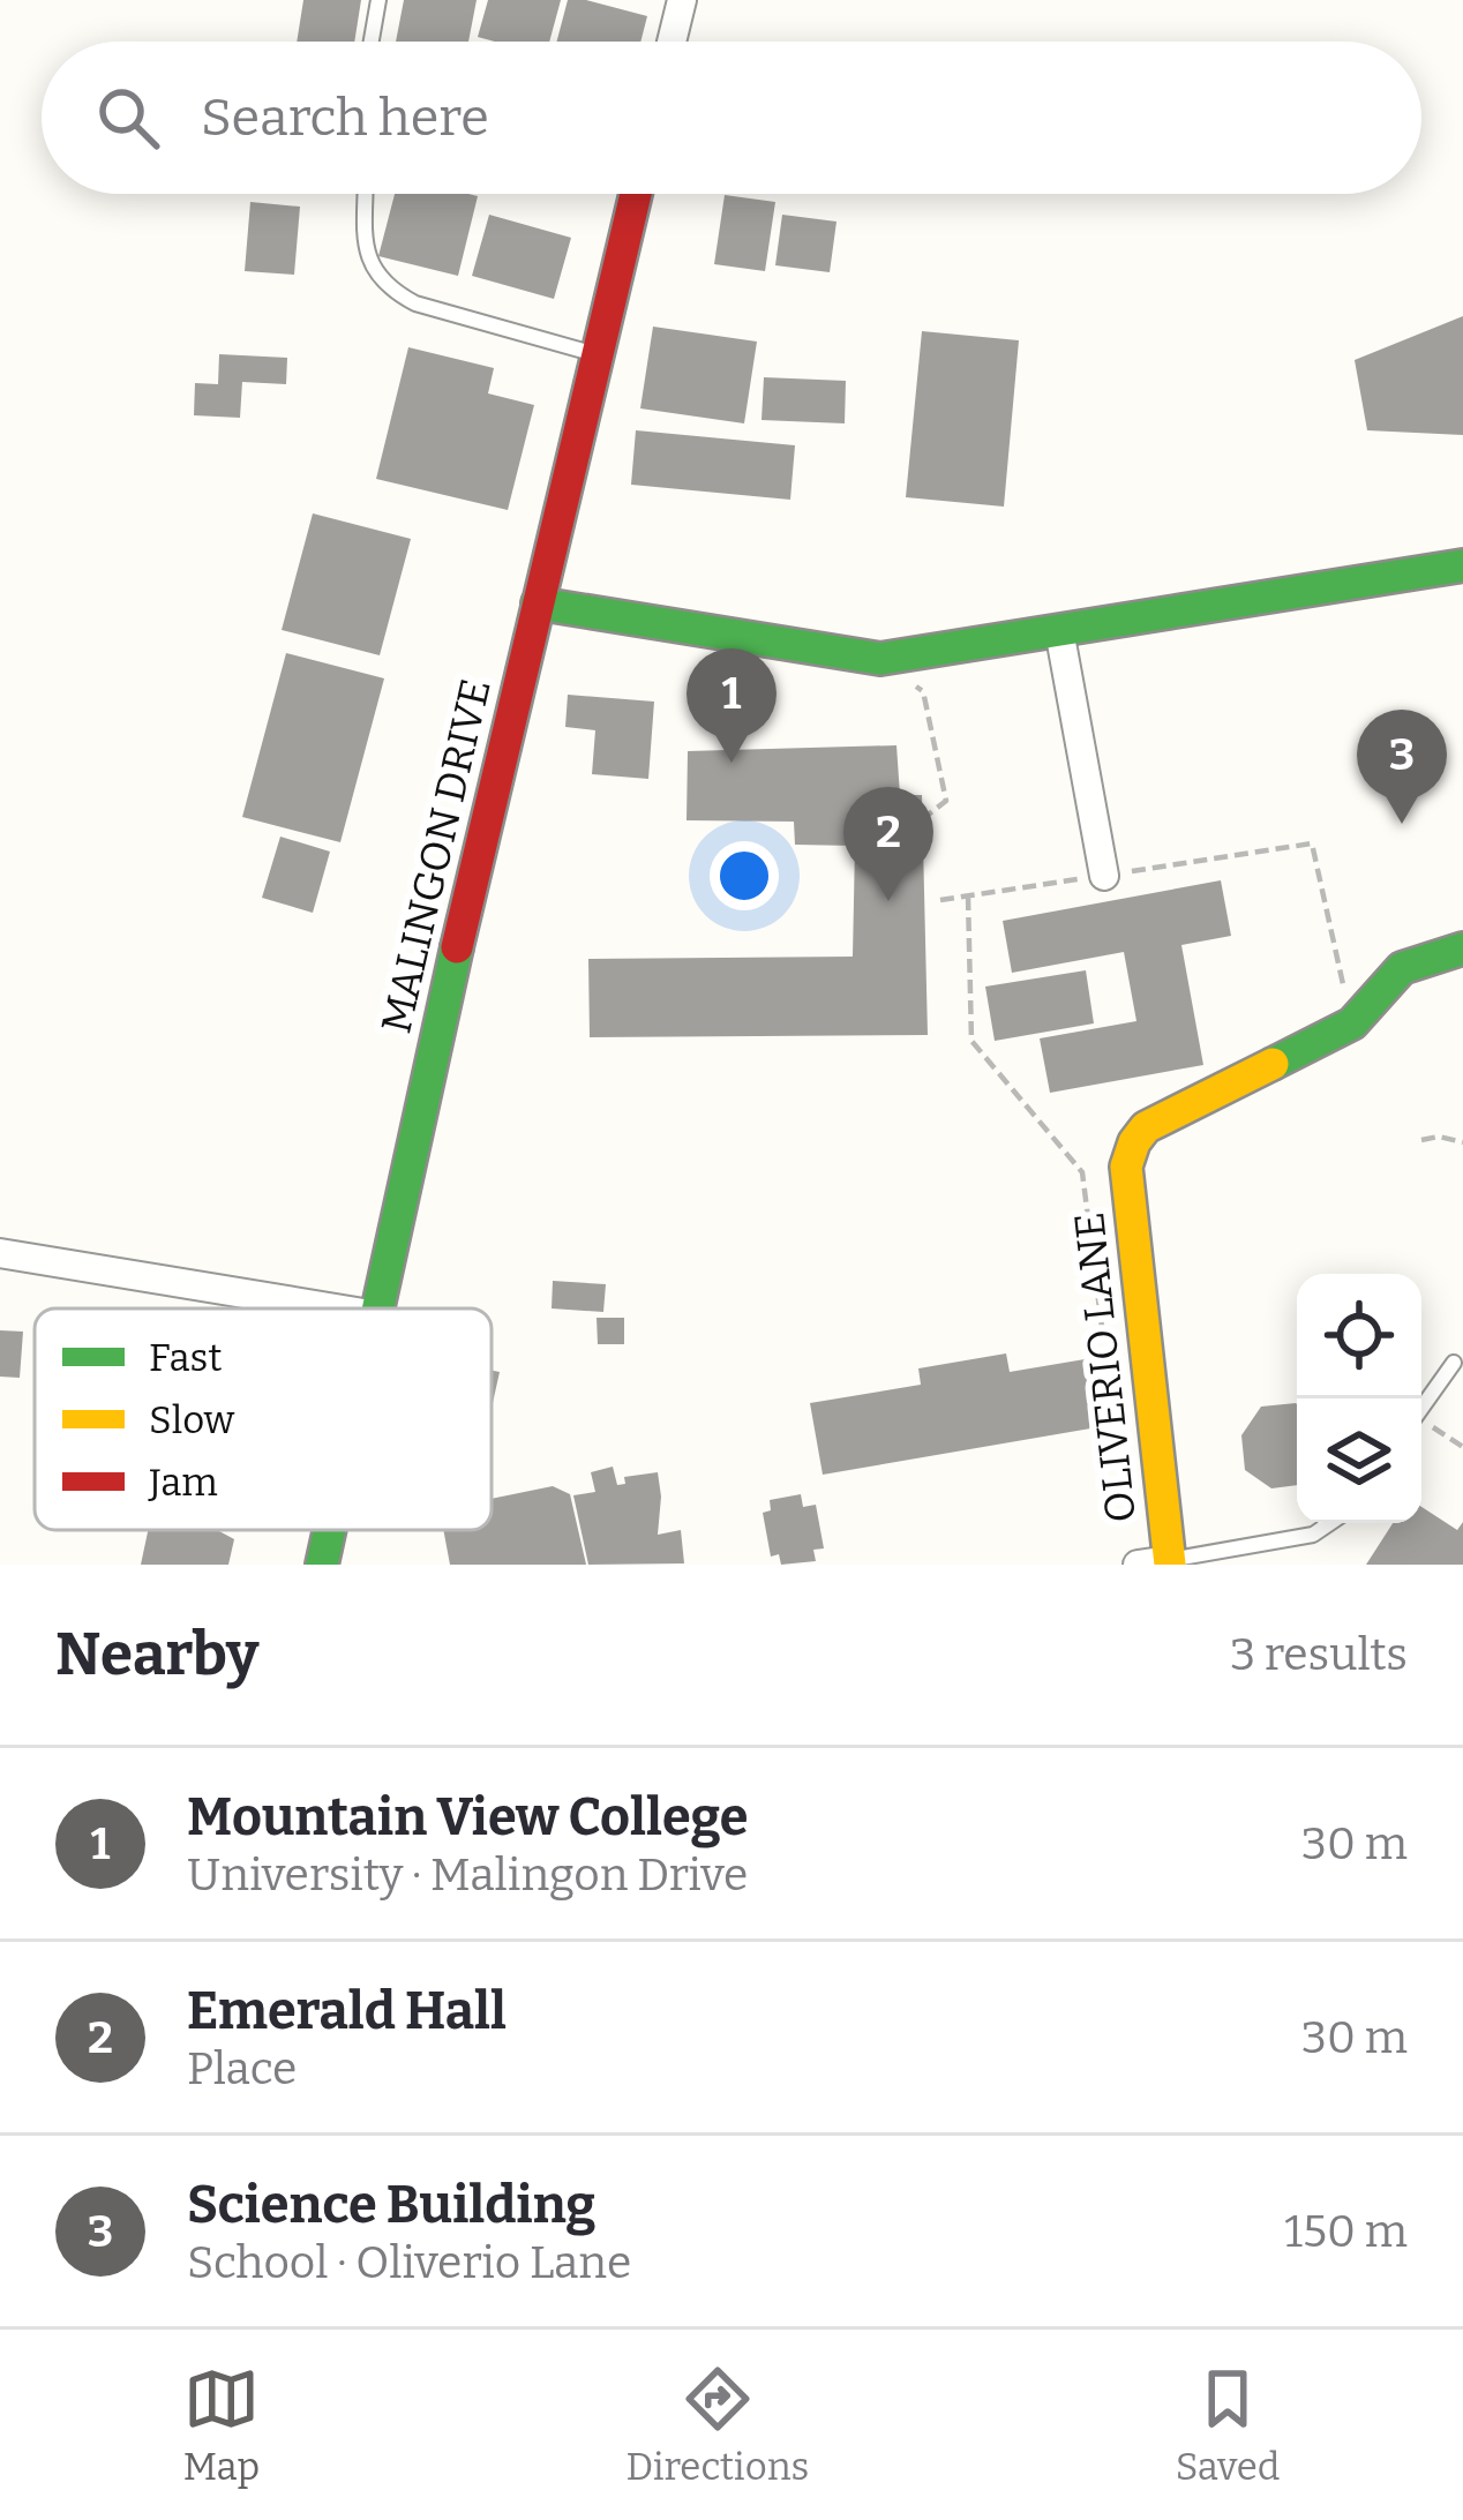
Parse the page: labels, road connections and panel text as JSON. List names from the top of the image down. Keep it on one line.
{"streets":{"street":["MALINGON DRIVE","OLIVERIO LANE"]},"legend":["Fast","Slow","Jam"],"page":{"search":"Search here","pins":["1","3","2"],"heading":["Nearby","3 results"],"list":[{"mark":"1","name":"Mountain View College","note":"University · Malingon Drive","value":"30 m"},{"mark":"2","name":"Emerald Hall","note":"Place","value":"30 m"},{"mark":"3","name":"Science Building","note":"School · Oliverio Lane","value":"150 m"}],"nav":["Map","Directions","Saved"]}}
